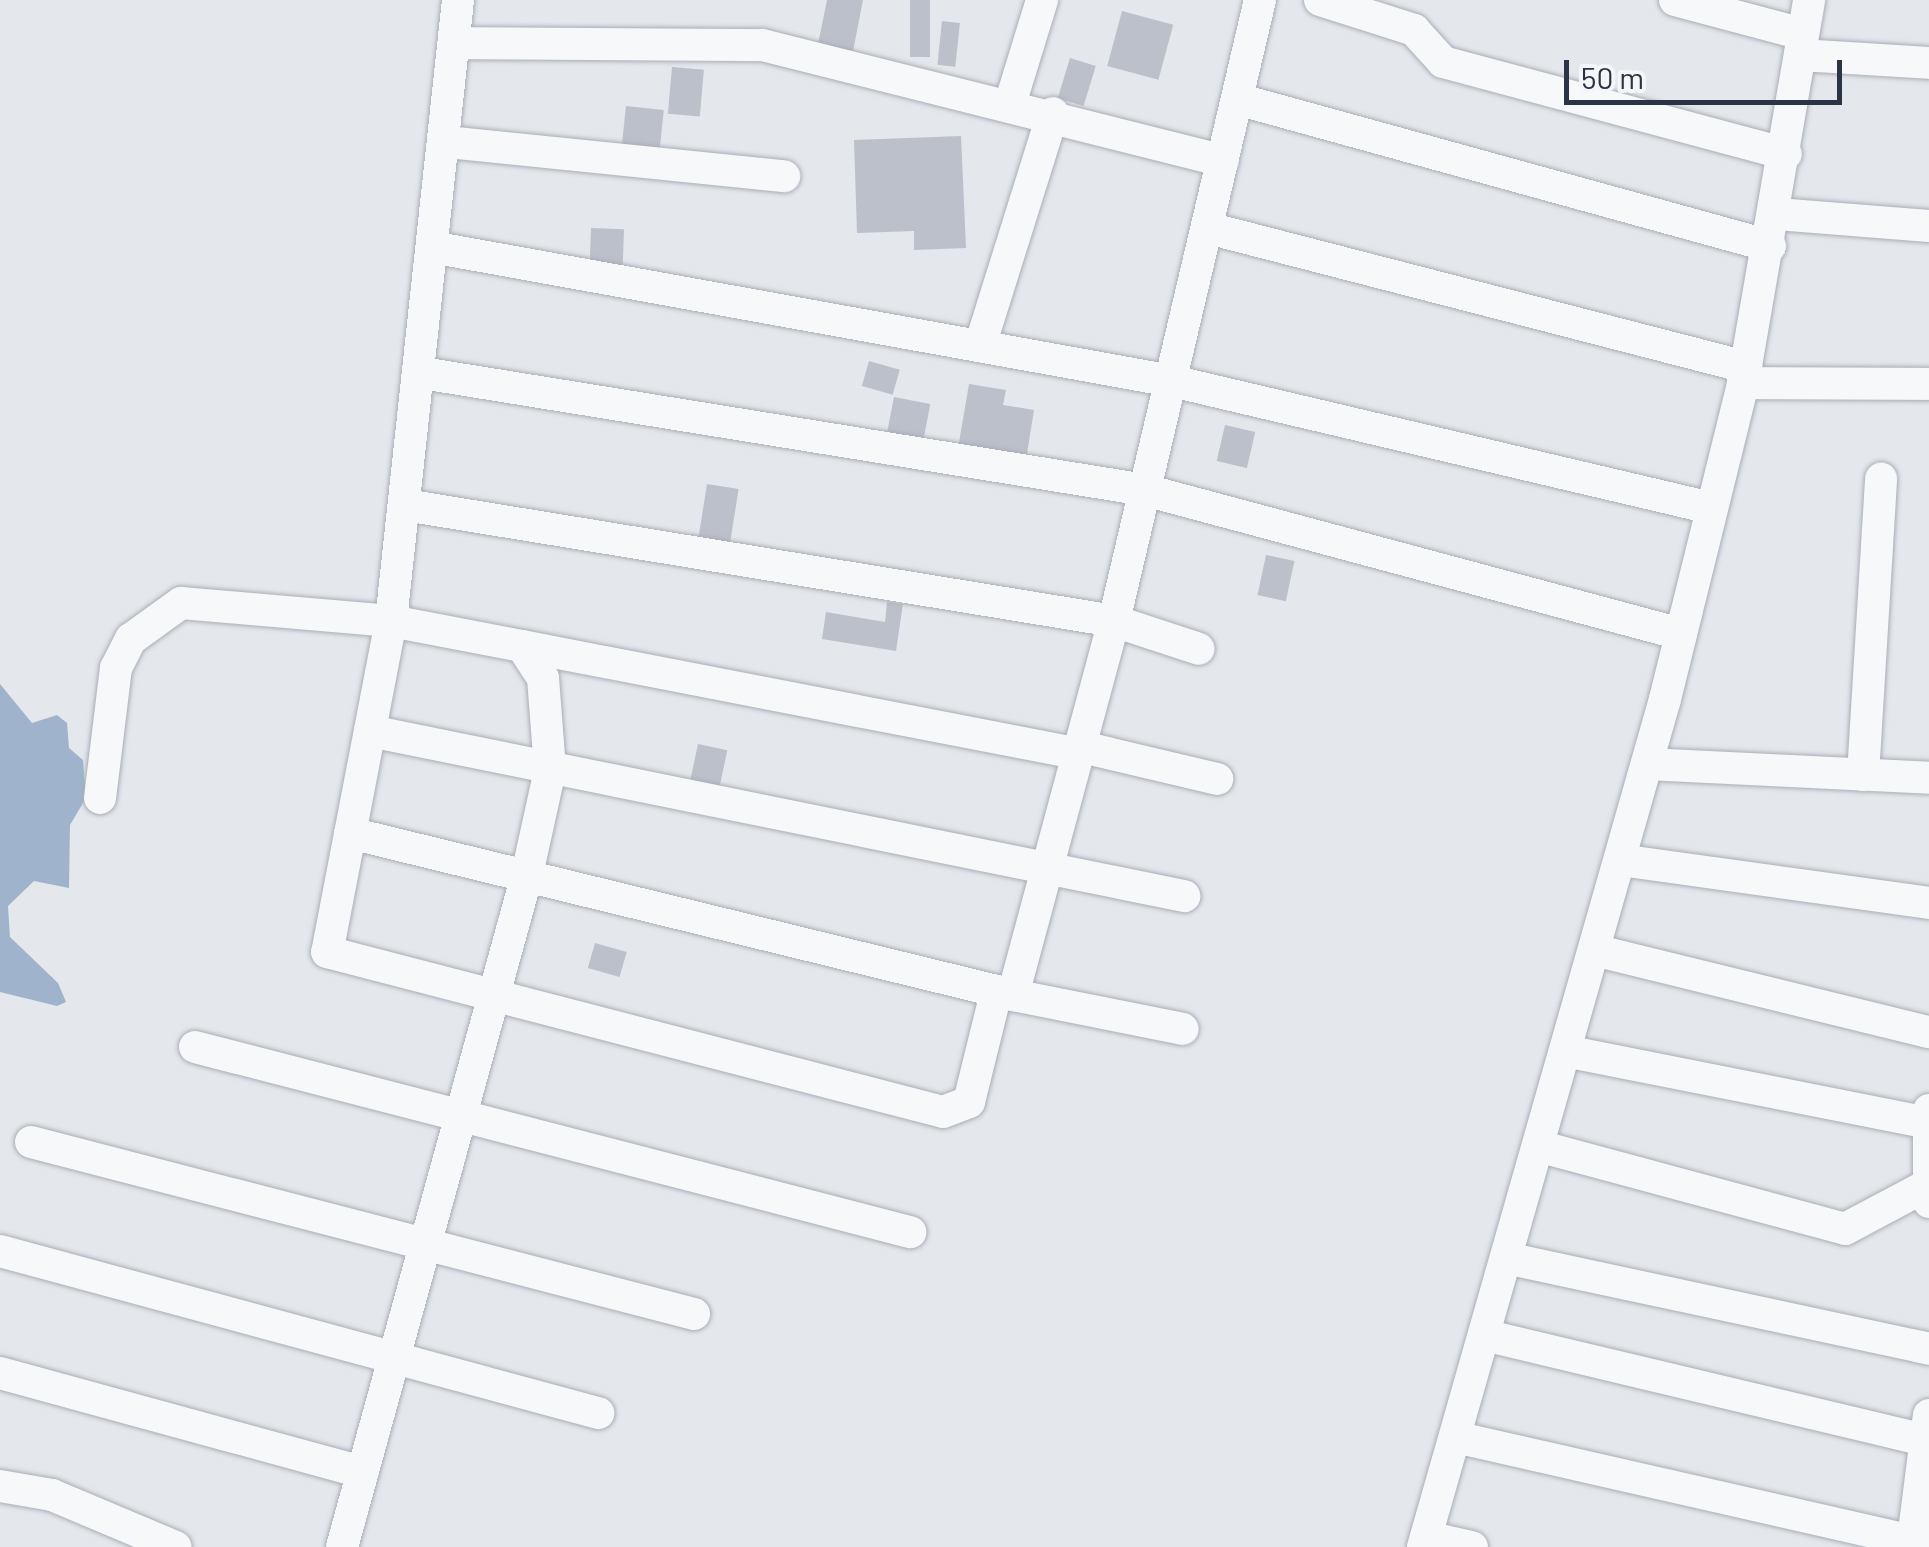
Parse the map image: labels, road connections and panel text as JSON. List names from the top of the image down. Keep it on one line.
{"scale_bar":"50 m"}
